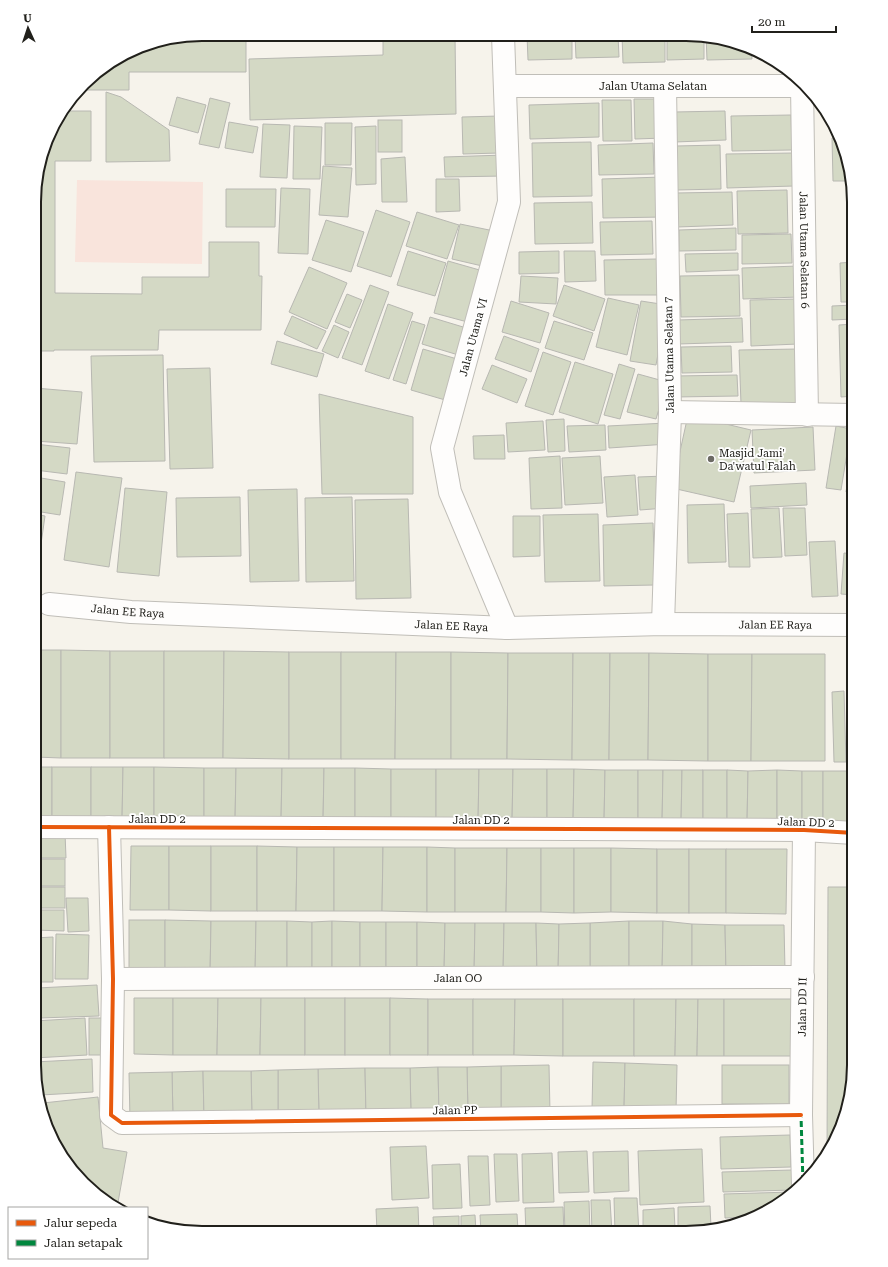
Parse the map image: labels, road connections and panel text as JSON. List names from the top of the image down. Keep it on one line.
{"streets":{"street":["Jalan Utama Selatan","Jalan Utama Selatan 6","Jalan Utama VI","Jalan Utama Selatan 7","Jalan EE Raya","Jalan DD 2","Jalan OO","Jalan DD II","Jalan PP"]},"crossings":[["Jalan Utama Selatan","Jalan Utama VI"],["Jalan Utama Selatan","Jalan Utama Selatan 7"],["Jalan Utama VI","Jalan EE Raya"],["Jalan Utama Selatan 7","Jalan EE Raya"],["Jalan DD 2","Jalan DD II"],["Jalan OO","Jalan DD II"],["Jalan OO","Jalan PP"],["Jalan DD II","Jalan PP"]],"places":["Masjid Jami' Da'watul Falah"],"legend":["Jalur sepeda","Jalan setapak"],"scale_bar":"20 m","north":"top"}
